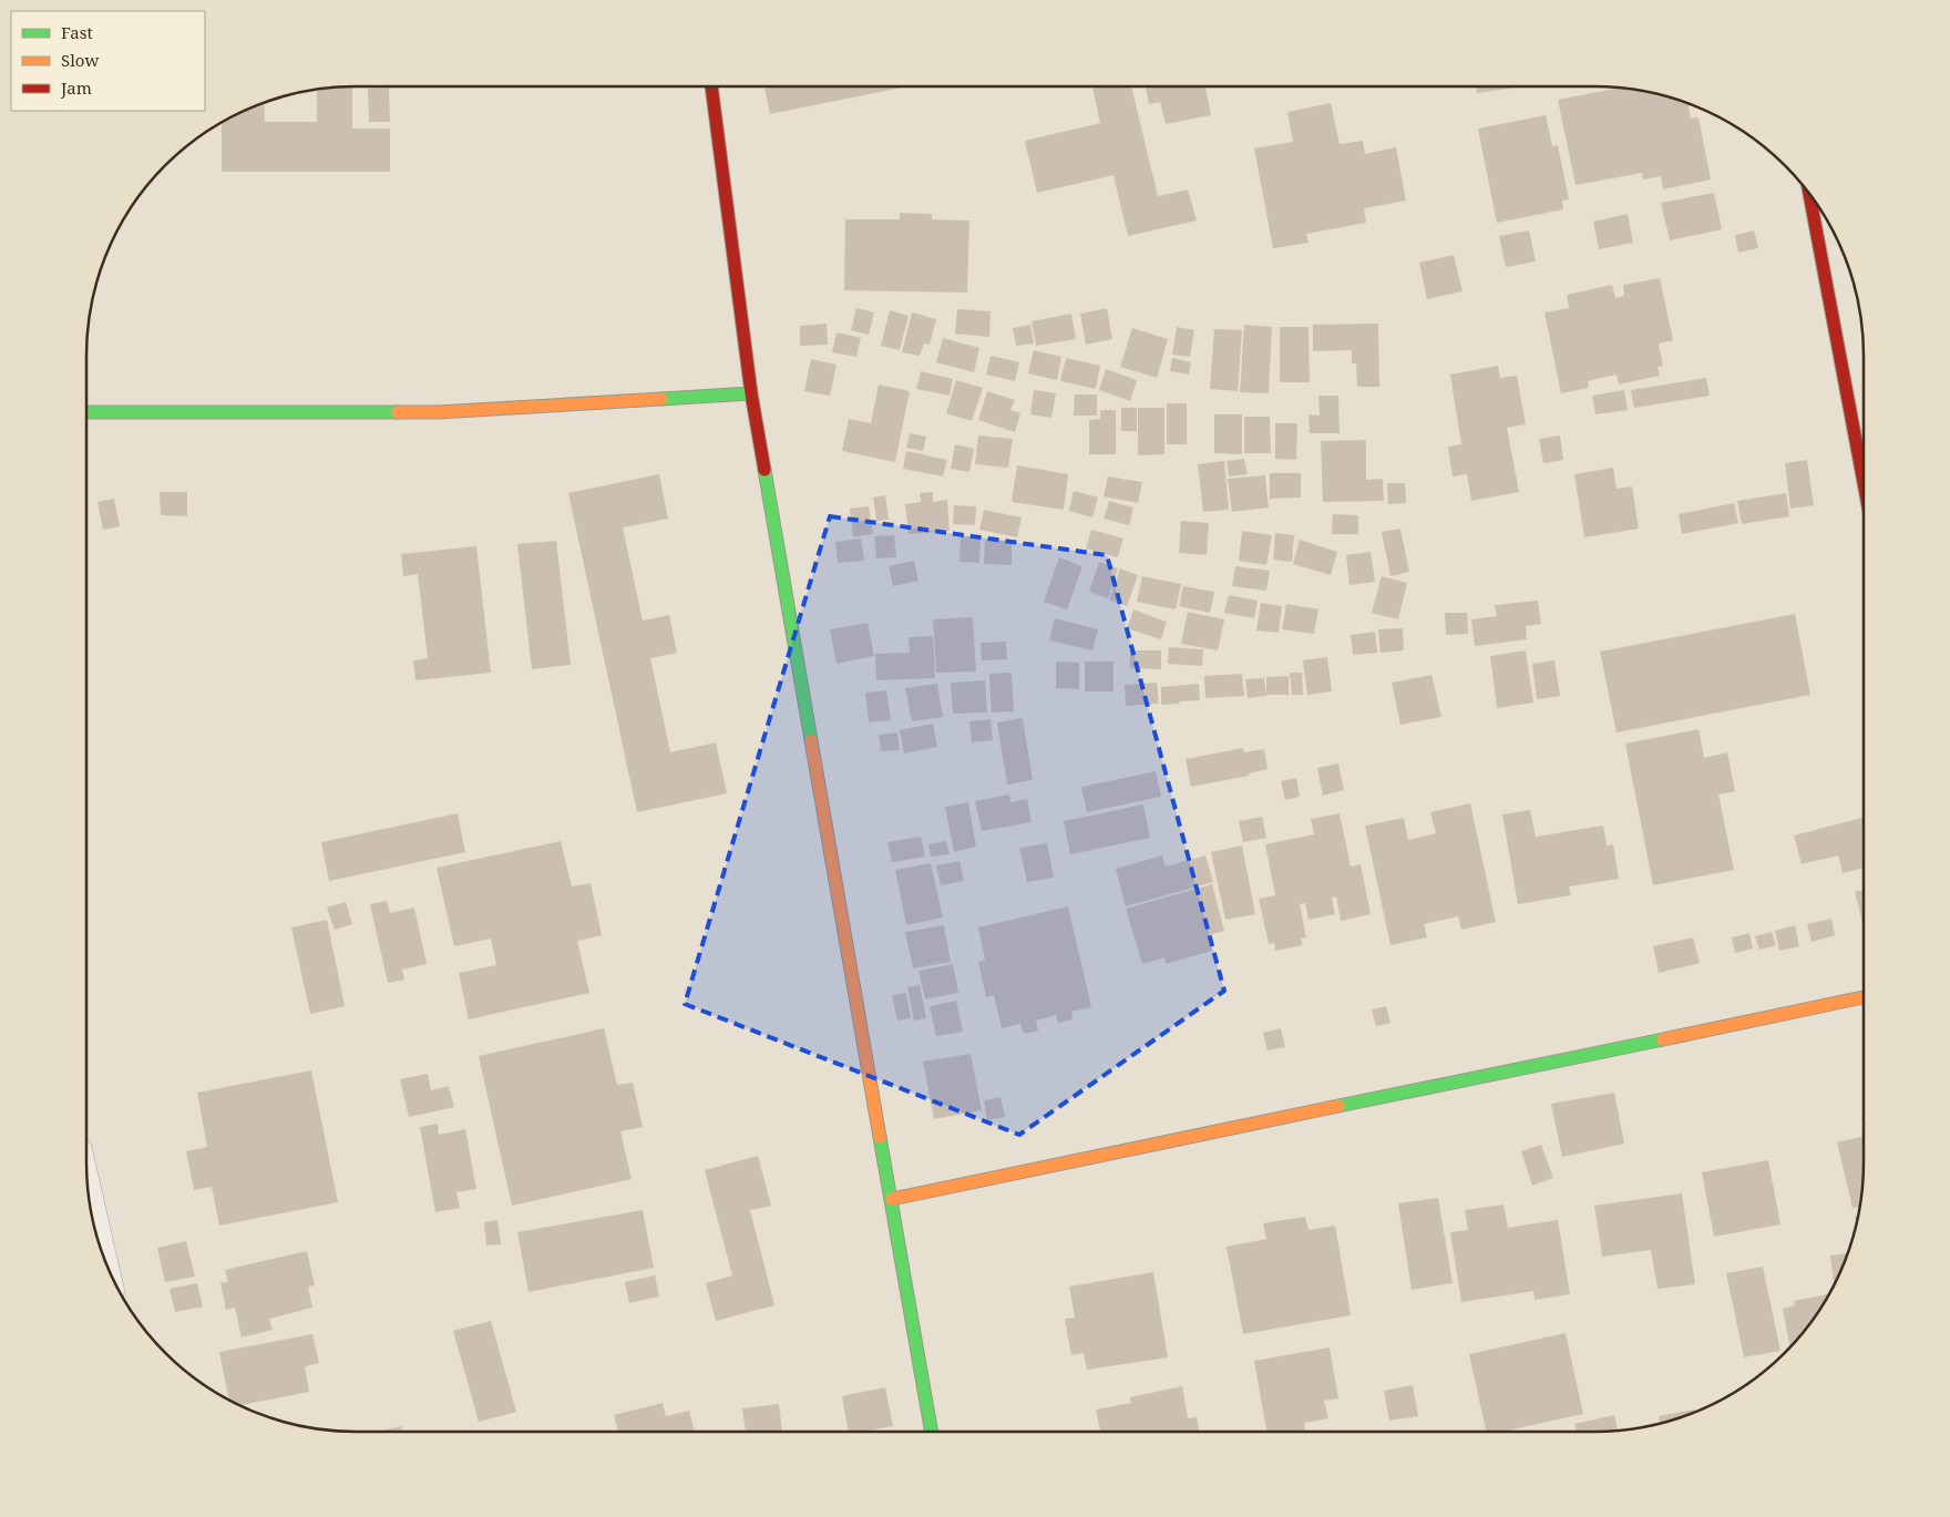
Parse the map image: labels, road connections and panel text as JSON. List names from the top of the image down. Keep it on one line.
{"legend":["Fast","Slow","Jam"]}
